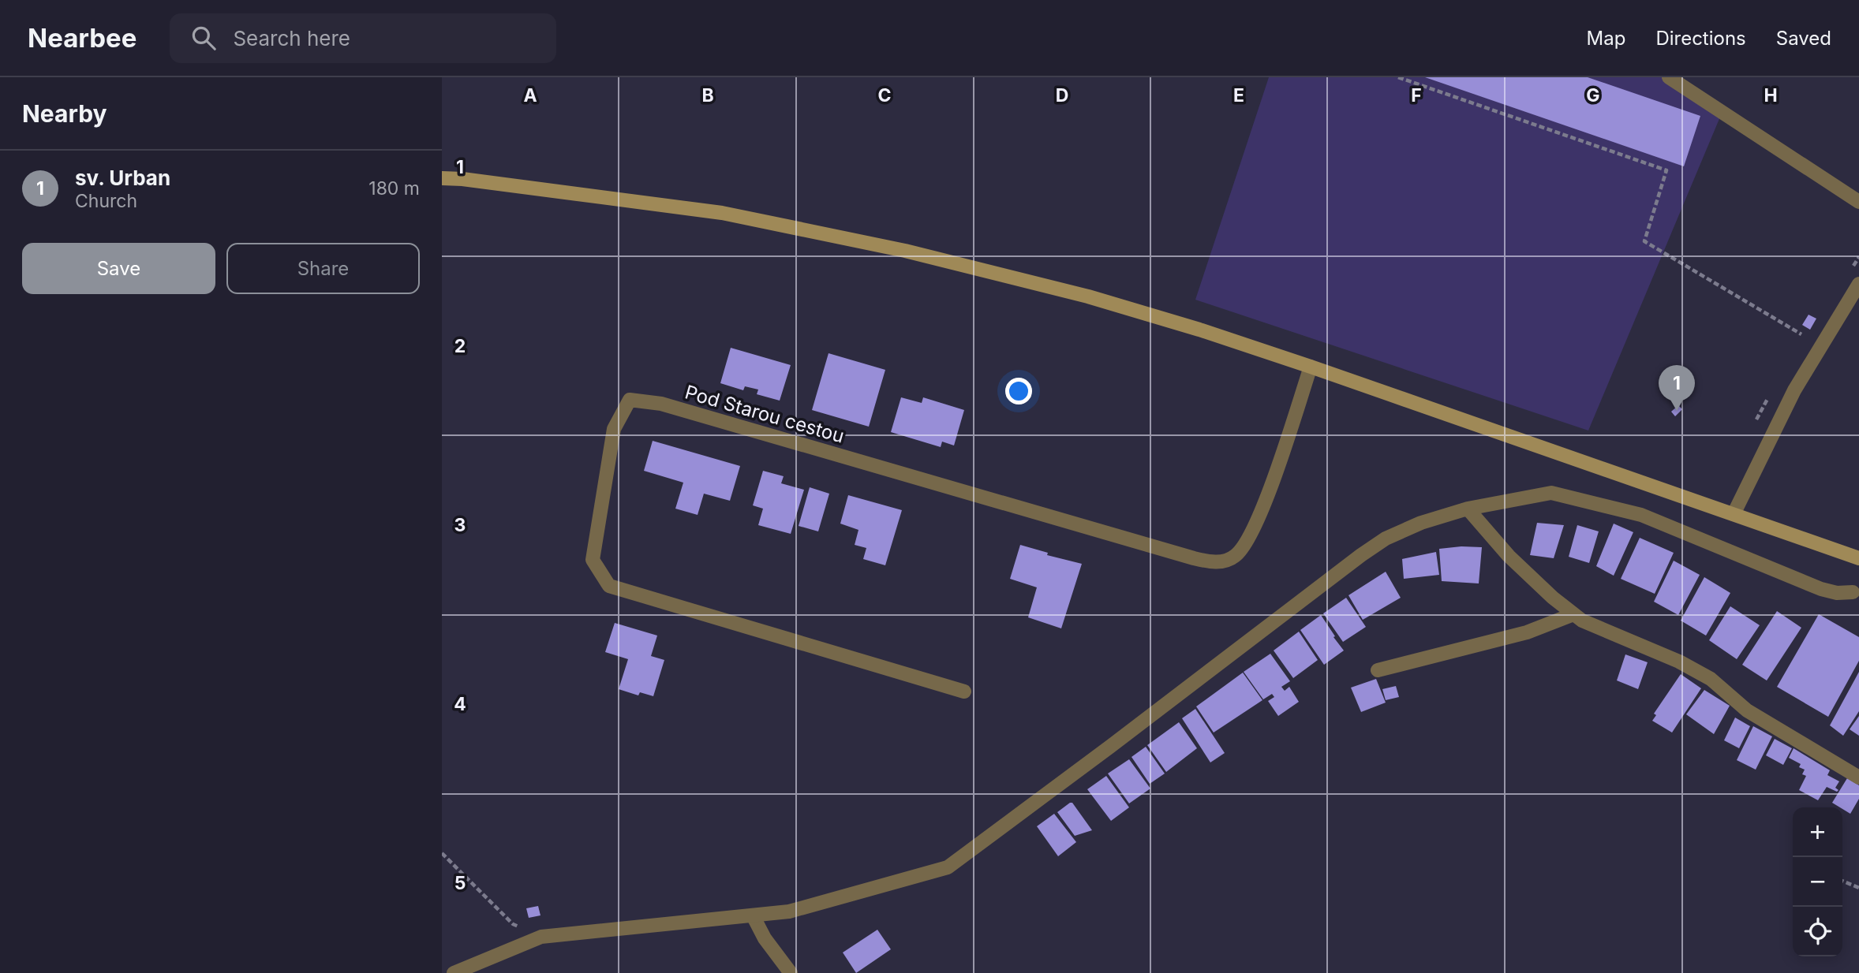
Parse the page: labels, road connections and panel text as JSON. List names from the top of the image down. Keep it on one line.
{"streets":{"street":["Pod Starou cestou"]},"page":{"header":"Nearbee","search":"Search here","nav":["Map","Directions","Saved"],"heading":"Nearby","list":[{"mark":"1","name":"sv. Urban","note":"Church","value":"180 m"}],"buttons":["Save","Share"],"pins":"1","map_buttons":["+","−"]},"grid":{"columns":["A","B","C","D","E","F","G","H"],"rows":["1","2","3","4","5"]}}
